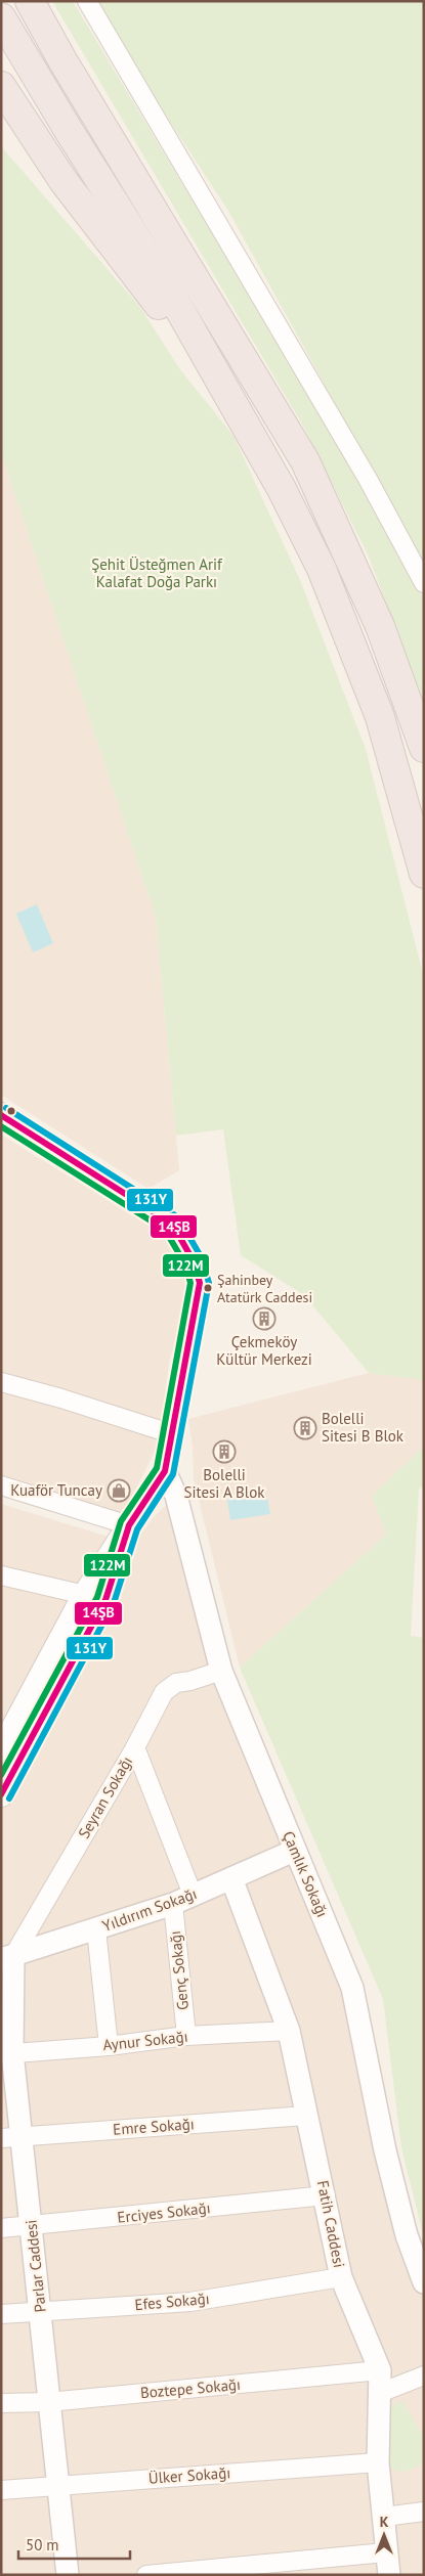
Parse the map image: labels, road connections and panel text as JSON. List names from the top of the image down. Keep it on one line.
{"streets":{"street":["Seyran Sokağı","Çamlık Sokağı","Yıldırım Sokağı","Genç Sokağı","Aynur Sokağı","Emre Sokağı","Erciyes Sokağı","Fatih Caddesi","Parlar Caddesi","Efes Sokağı","Boztepe Sokağı","Ülker Sokağı"]},"crossings":[["Seyran Sokağı","Çamlık Sokağı"],["Seyran Sokağı","Yıldırım Sokağı"],["Seyran Sokağı","Parlar Caddesi"],["Çamlık Sokağı","Yıldırım Sokağı"],["Yıldırım Sokağı","Genç Sokağı"],["Yıldırım Sokağı","Fatih Caddesi"],["Yıldırım Sokağı","Parlar Caddesi"],["Genç Sokağı","Aynur Sokağı"],["Aynur Sokağı","Fatih Caddesi"],["Aynur Sokağı","Parlar Caddesi"],["Emre Sokağı","Fatih Caddesi"],["Emre Sokağı","Parlar Caddesi"],["Erciyes Sokağı","Fatih Caddesi"],["Erciyes Sokağı","Parlar Caddesi"],["Fatih Caddesi","Efes Sokağı"],["Fatih Caddesi","Boztepe Sokağı"],["Fatih Caddesi","Ülker Sokağı"],["Parlar Caddesi","Efes Sokağı"],["Parlar Caddesi","Boztepe Sokağı"],["Parlar Caddesi","Ülker Sokağı"]],"parks":["Şehit Üsteğmen Arif Kalafat Doğa Parkı"],"places":{"other":["Şahinbey Atatürk Caddesi"],"building":["Çekmeköy Kültür Merkezi","Bolelli Sitesi B Blok","Bolelli Sitesi A Blok"],"shop":["Kuaför Tuncay"]},"lines":["transit line 131Y","transit line 14ŞB","transit line 122M"],"scale_bar":"50 m","north":"top"}
